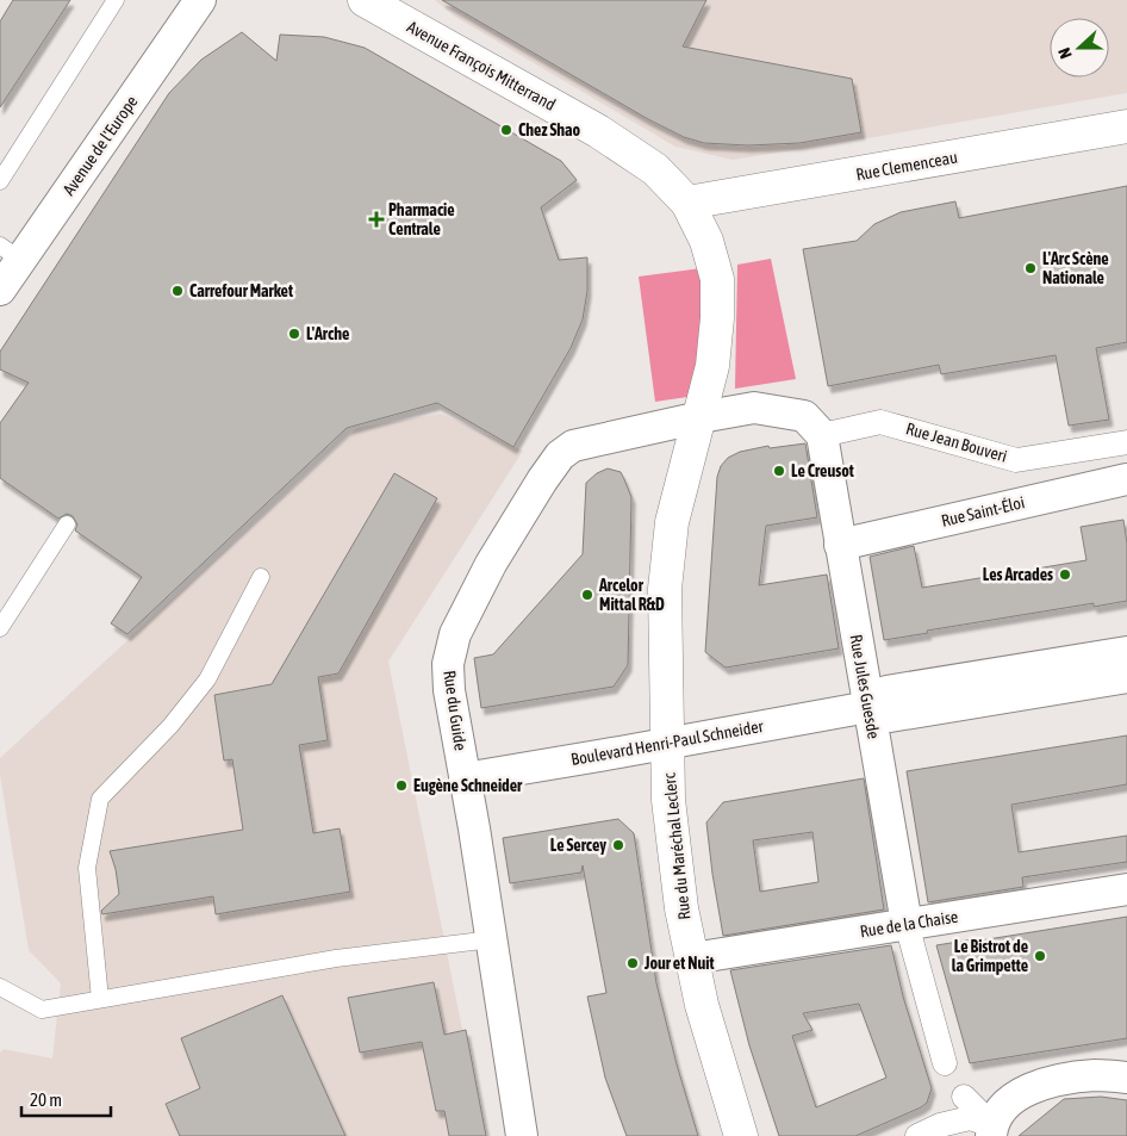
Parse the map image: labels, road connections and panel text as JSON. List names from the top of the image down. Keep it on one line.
{"streets":{"main road":["Avenue François Mitterrand","Rue Clemenceau","Rue du Maréchal Leclerc"],"street":["Avenue de l'Europe","Rue Jean Bouveri","Rue Saint-Éloi","Rue Jules Guesde","Rue du Guide","Boulevard Henri-Paul Schneider","Rue de la Chaise"]},"crossings":[["Avenue François Mitterrand","Rue Clemenceau"],["Avenue François Mitterrand","Rue du Maréchal Leclerc"],["Rue Clemenceau","Rue du Maréchal Leclerc"],["Rue Jean Bouveri","Rue Jules Guesde"],["Rue Saint-Éloi","Rue Jules Guesde"],["Rue Jules Guesde","Boulevard Henri-Paul Schneider"],["Rue Jules Guesde","Rue de la Chaise"],["Rue du Guide","Boulevard Henri-Paul Schneider"],["Rue du Guide","Rue du Maréchal Leclerc"],["Boulevard Henri-Paul Schneider","Rue du Maréchal Leclerc"],["Rue du Maréchal Leclerc","Rue de la Chaise"]],"places":{"other":["Chez Shao","L'Arc Scène Nationale","Carrefour Market","L'Arche","Le Creusot","Les Arcades","Arcelor Mittal R&D","Eugène Schneider","Le Sercey","Le Bistrot de la Grimpette","Jour et Nuit"],"health":["Pharmacie Centrale"]},"scale_bar":"20 m","north":"left"}
